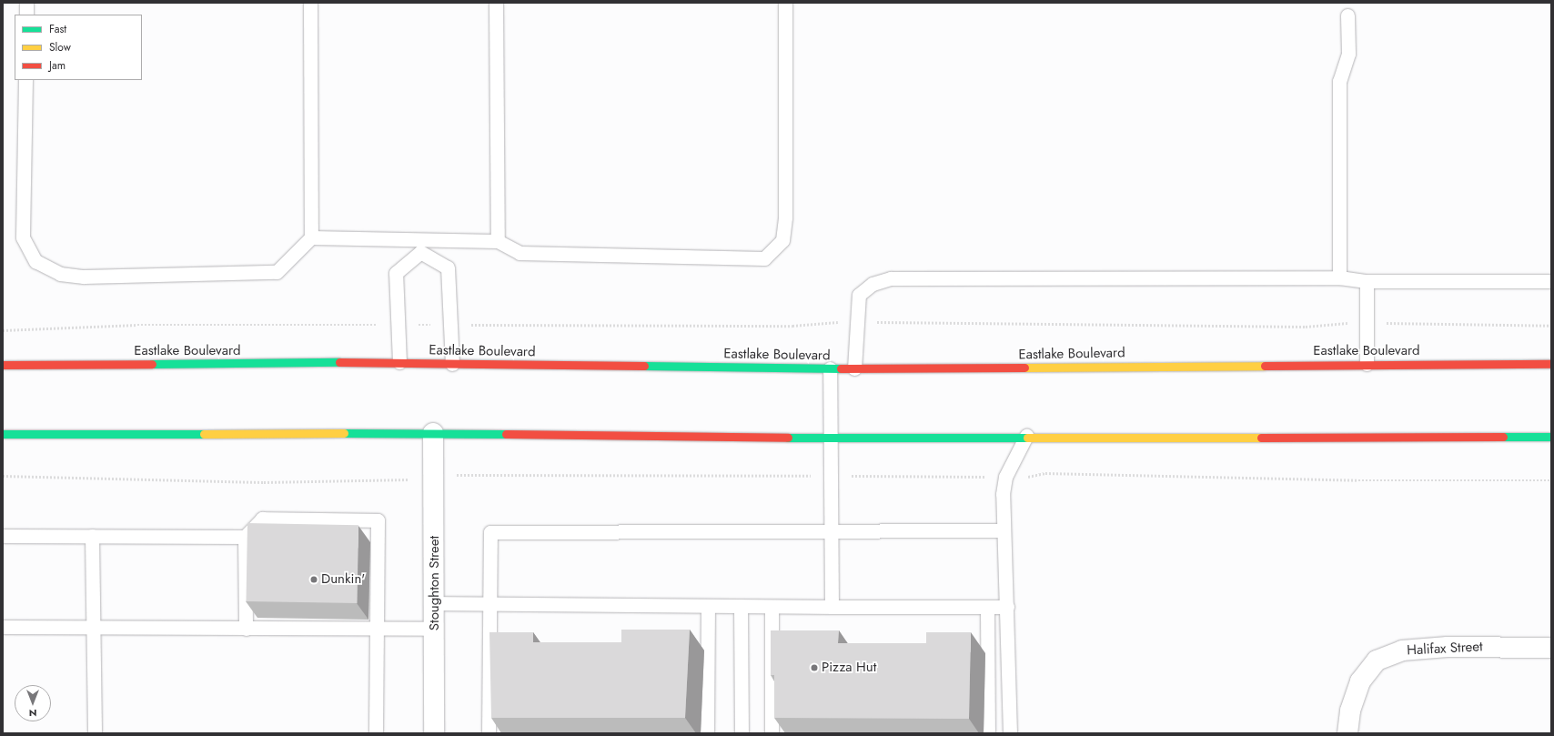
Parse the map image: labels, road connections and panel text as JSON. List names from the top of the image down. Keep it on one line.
{"streets":{"main road":["Eastlake Boulevard"],"street":["Stoughton Street","Halifax Street"]},"places":["Dunkin'","Pizza Hut"],"legend":["Fast","Slow","Jam"],"north":"bottom"}
